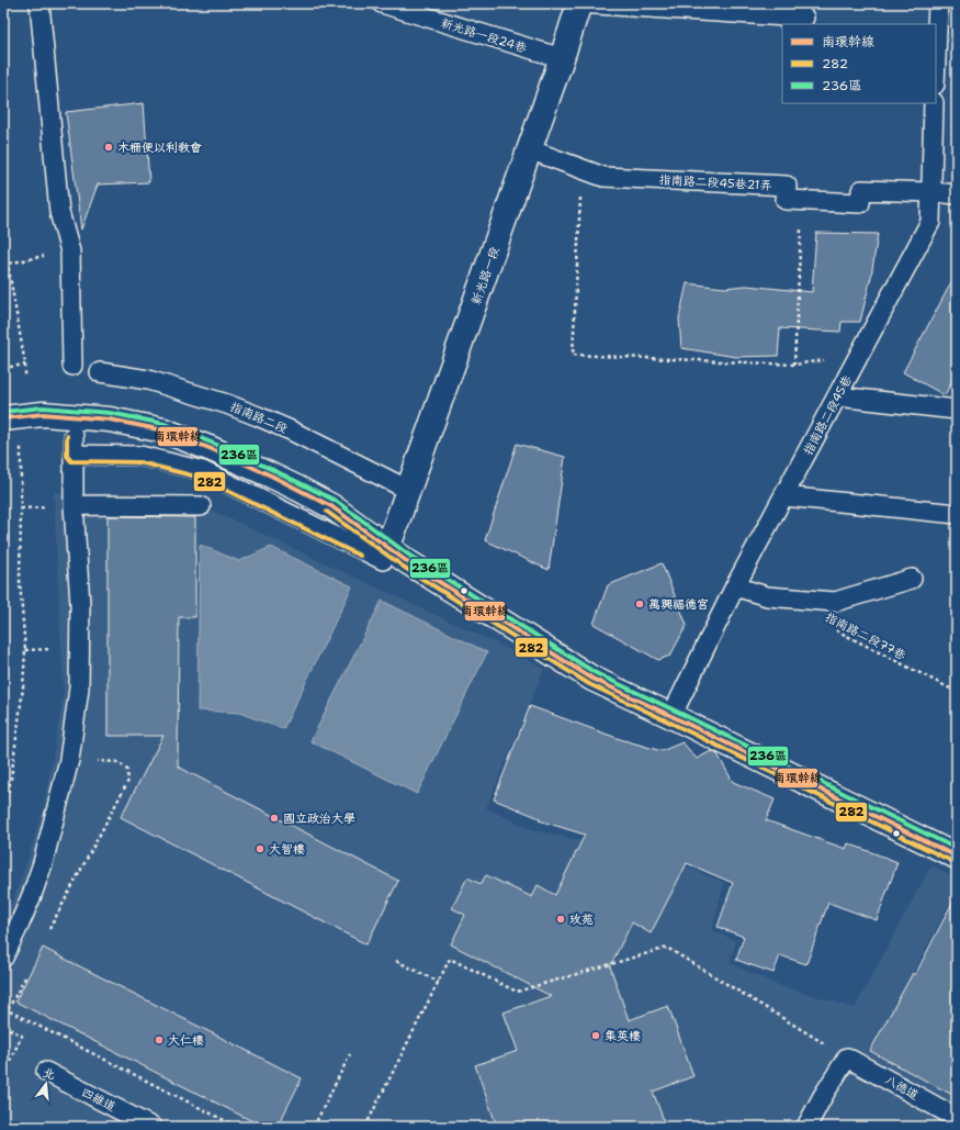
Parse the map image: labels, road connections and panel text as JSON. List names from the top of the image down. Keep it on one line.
{"streets":{"street":["新光路一段"],"lane":["新光路一段24巷","指南路二段45巷21弄","指南路二段45巷","指南路二段","八德道","四維道"],"path":["指南路二段77巷"]},"crossings":[["新光路一段24巷","新光路一段"],["指南路二段45巷21弄","新光路一段"],["指南路二段45巷21弄","指南路二段45巷"],["新光路一段","指南路二段"]],"places":["木柵便以利教會","萬興福德宮","國立政治大學","大智樓","玫苑","集英樓","大仁樓"],"lines":["transit line 236區","transit line 南環幹線","transit line 282"],"legend":["南環幹線","282","236區"],"north":"top"}
